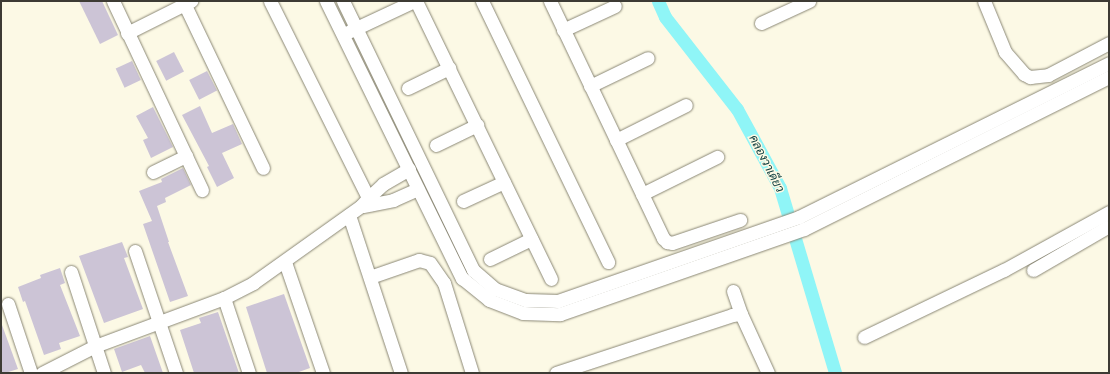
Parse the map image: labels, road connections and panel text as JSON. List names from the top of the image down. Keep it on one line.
{"water":["คลองวาเดียว"]}
